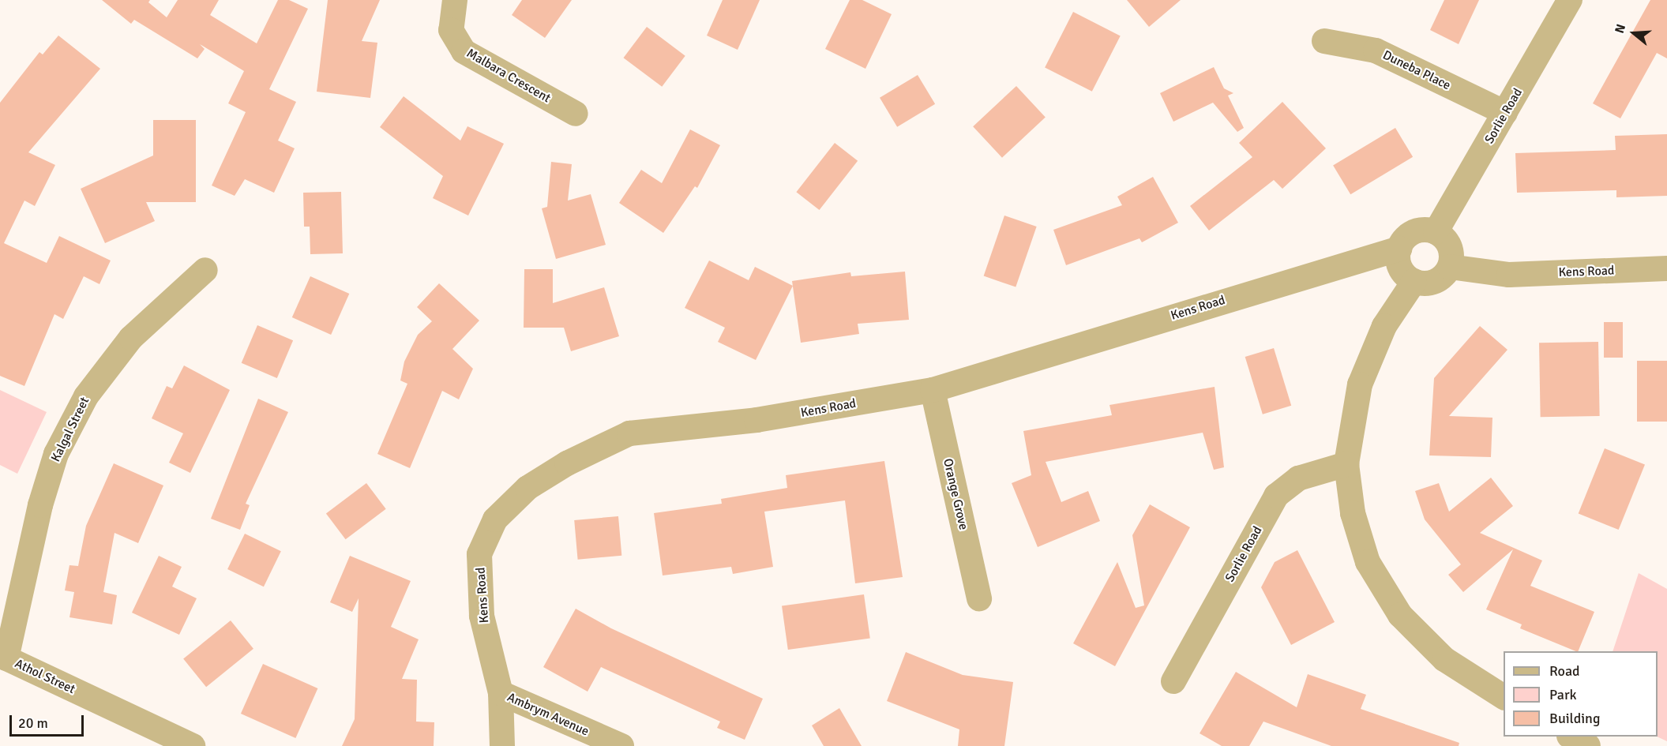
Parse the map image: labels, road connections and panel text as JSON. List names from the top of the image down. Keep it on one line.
{"streets":{"street":["Duneba Place","Malbara Crescent","Sorlie Road","Kens Road","Kalgal Street","Orange Grove","Athol Street","Ambrym Avenue"]},"crossings":[["Duneba Place","Sorlie Road"],["Sorlie Road","Kens Road"],["Kens Road","Orange Grove"],["Kens Road","Ambrym Avenue"],["Kalgal Street","Athol Street"]],"legend":["Road","Park","Building"],"scale_bar":"20 m","north":"left"}
